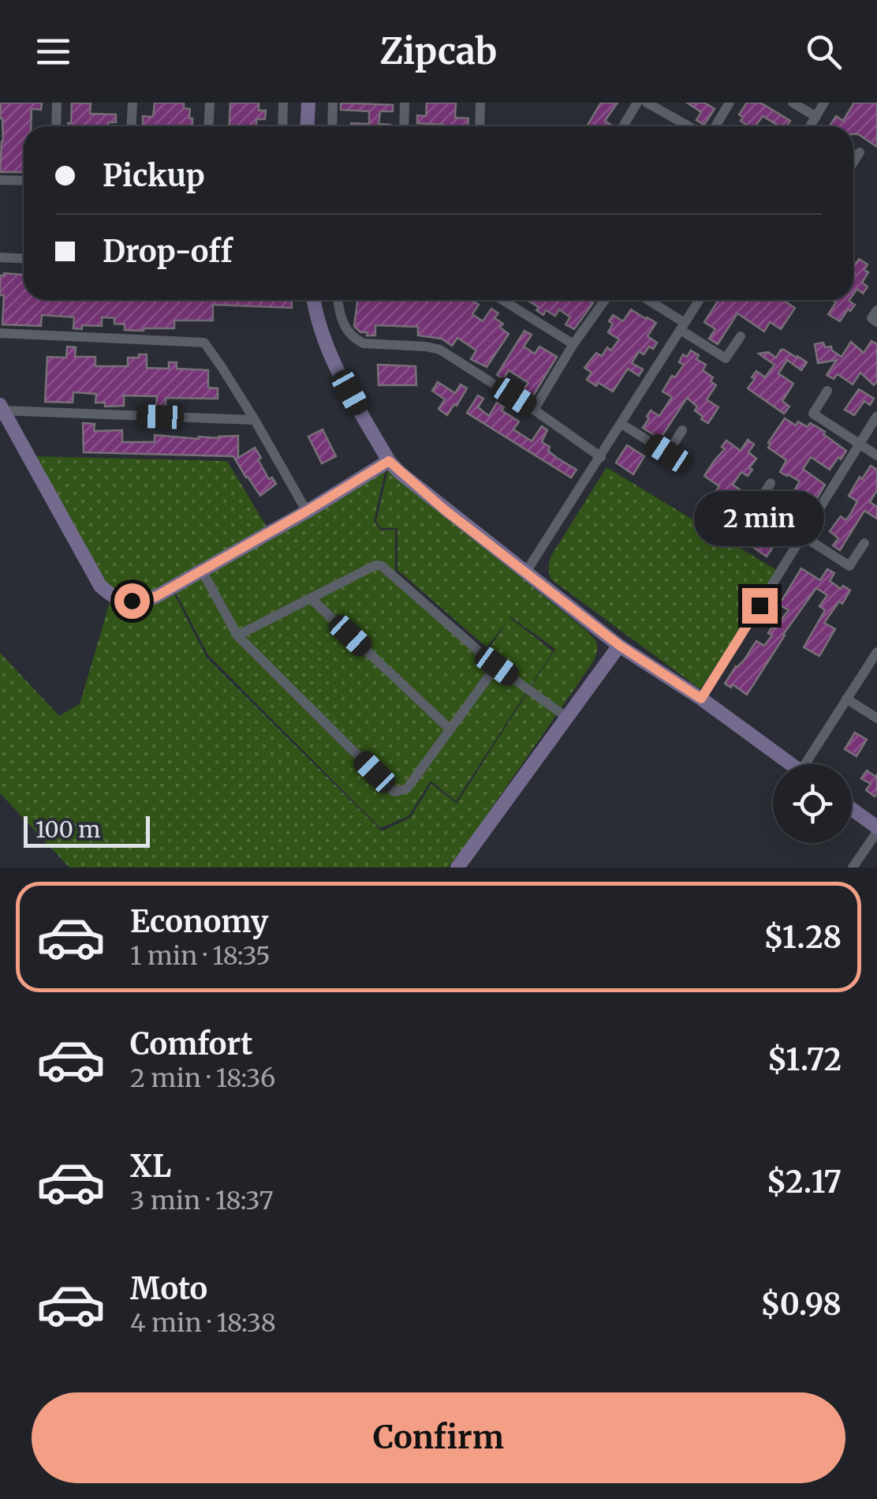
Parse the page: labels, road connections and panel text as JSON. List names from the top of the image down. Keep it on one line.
{"scale_bar":"100 m","page":{"header":"Zipcab","banner":["Pickup","Drop-off"],"bubble":"2 min","scale":"100 m","list":[{"name":"Economy","note":"1 min · 18:35","value":"$1.28"},{"name":"Comfort","note":"2 min · 18:36","value":"$1.72"},{"name":"XL","note":"3 min · 18:37","value":"$2.17"},{"name":"Moto","note":"4 min · 18:38","value":"$0.98"}],"buttons":"Confirm"}}
